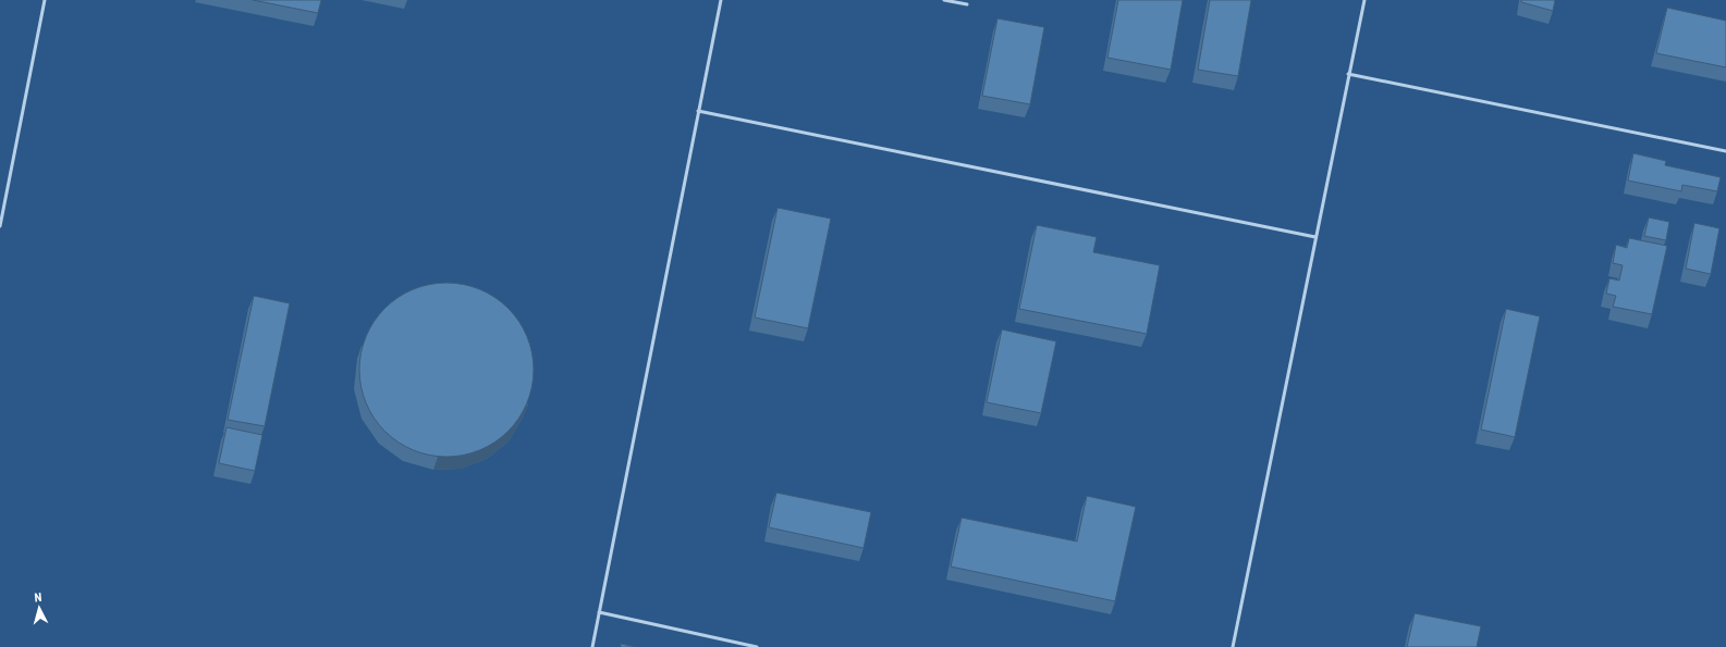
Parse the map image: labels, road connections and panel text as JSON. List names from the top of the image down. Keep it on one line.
{"north":"top"}
